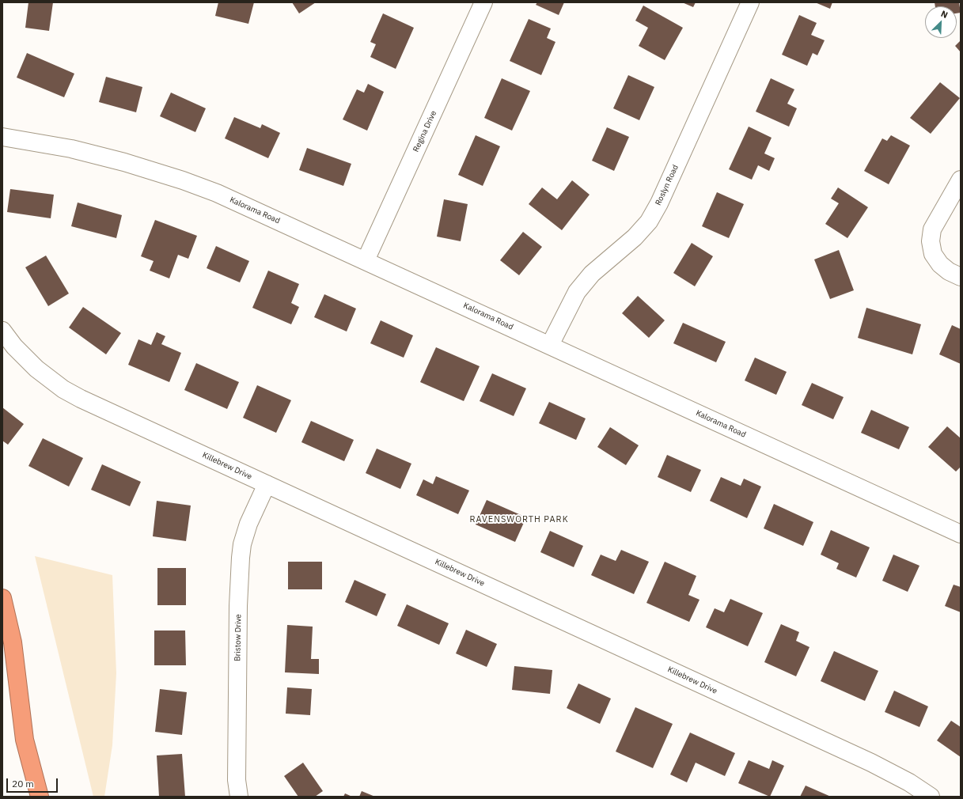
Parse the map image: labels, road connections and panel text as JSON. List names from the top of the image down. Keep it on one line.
{"streets":{"street":["Regina Drive","Roslyn Road","Kalorama Road","Killebrew Drive","Bristow Drive"]},"crossings":[["Regina Drive","Kalorama Road"],["Roslyn Road","Kalorama Road"],["Killebrew Drive","Bristow Drive"]],"districts":["RAVENSWORTH PARK"],"scale_bar":"20 m","north":"top right"}
